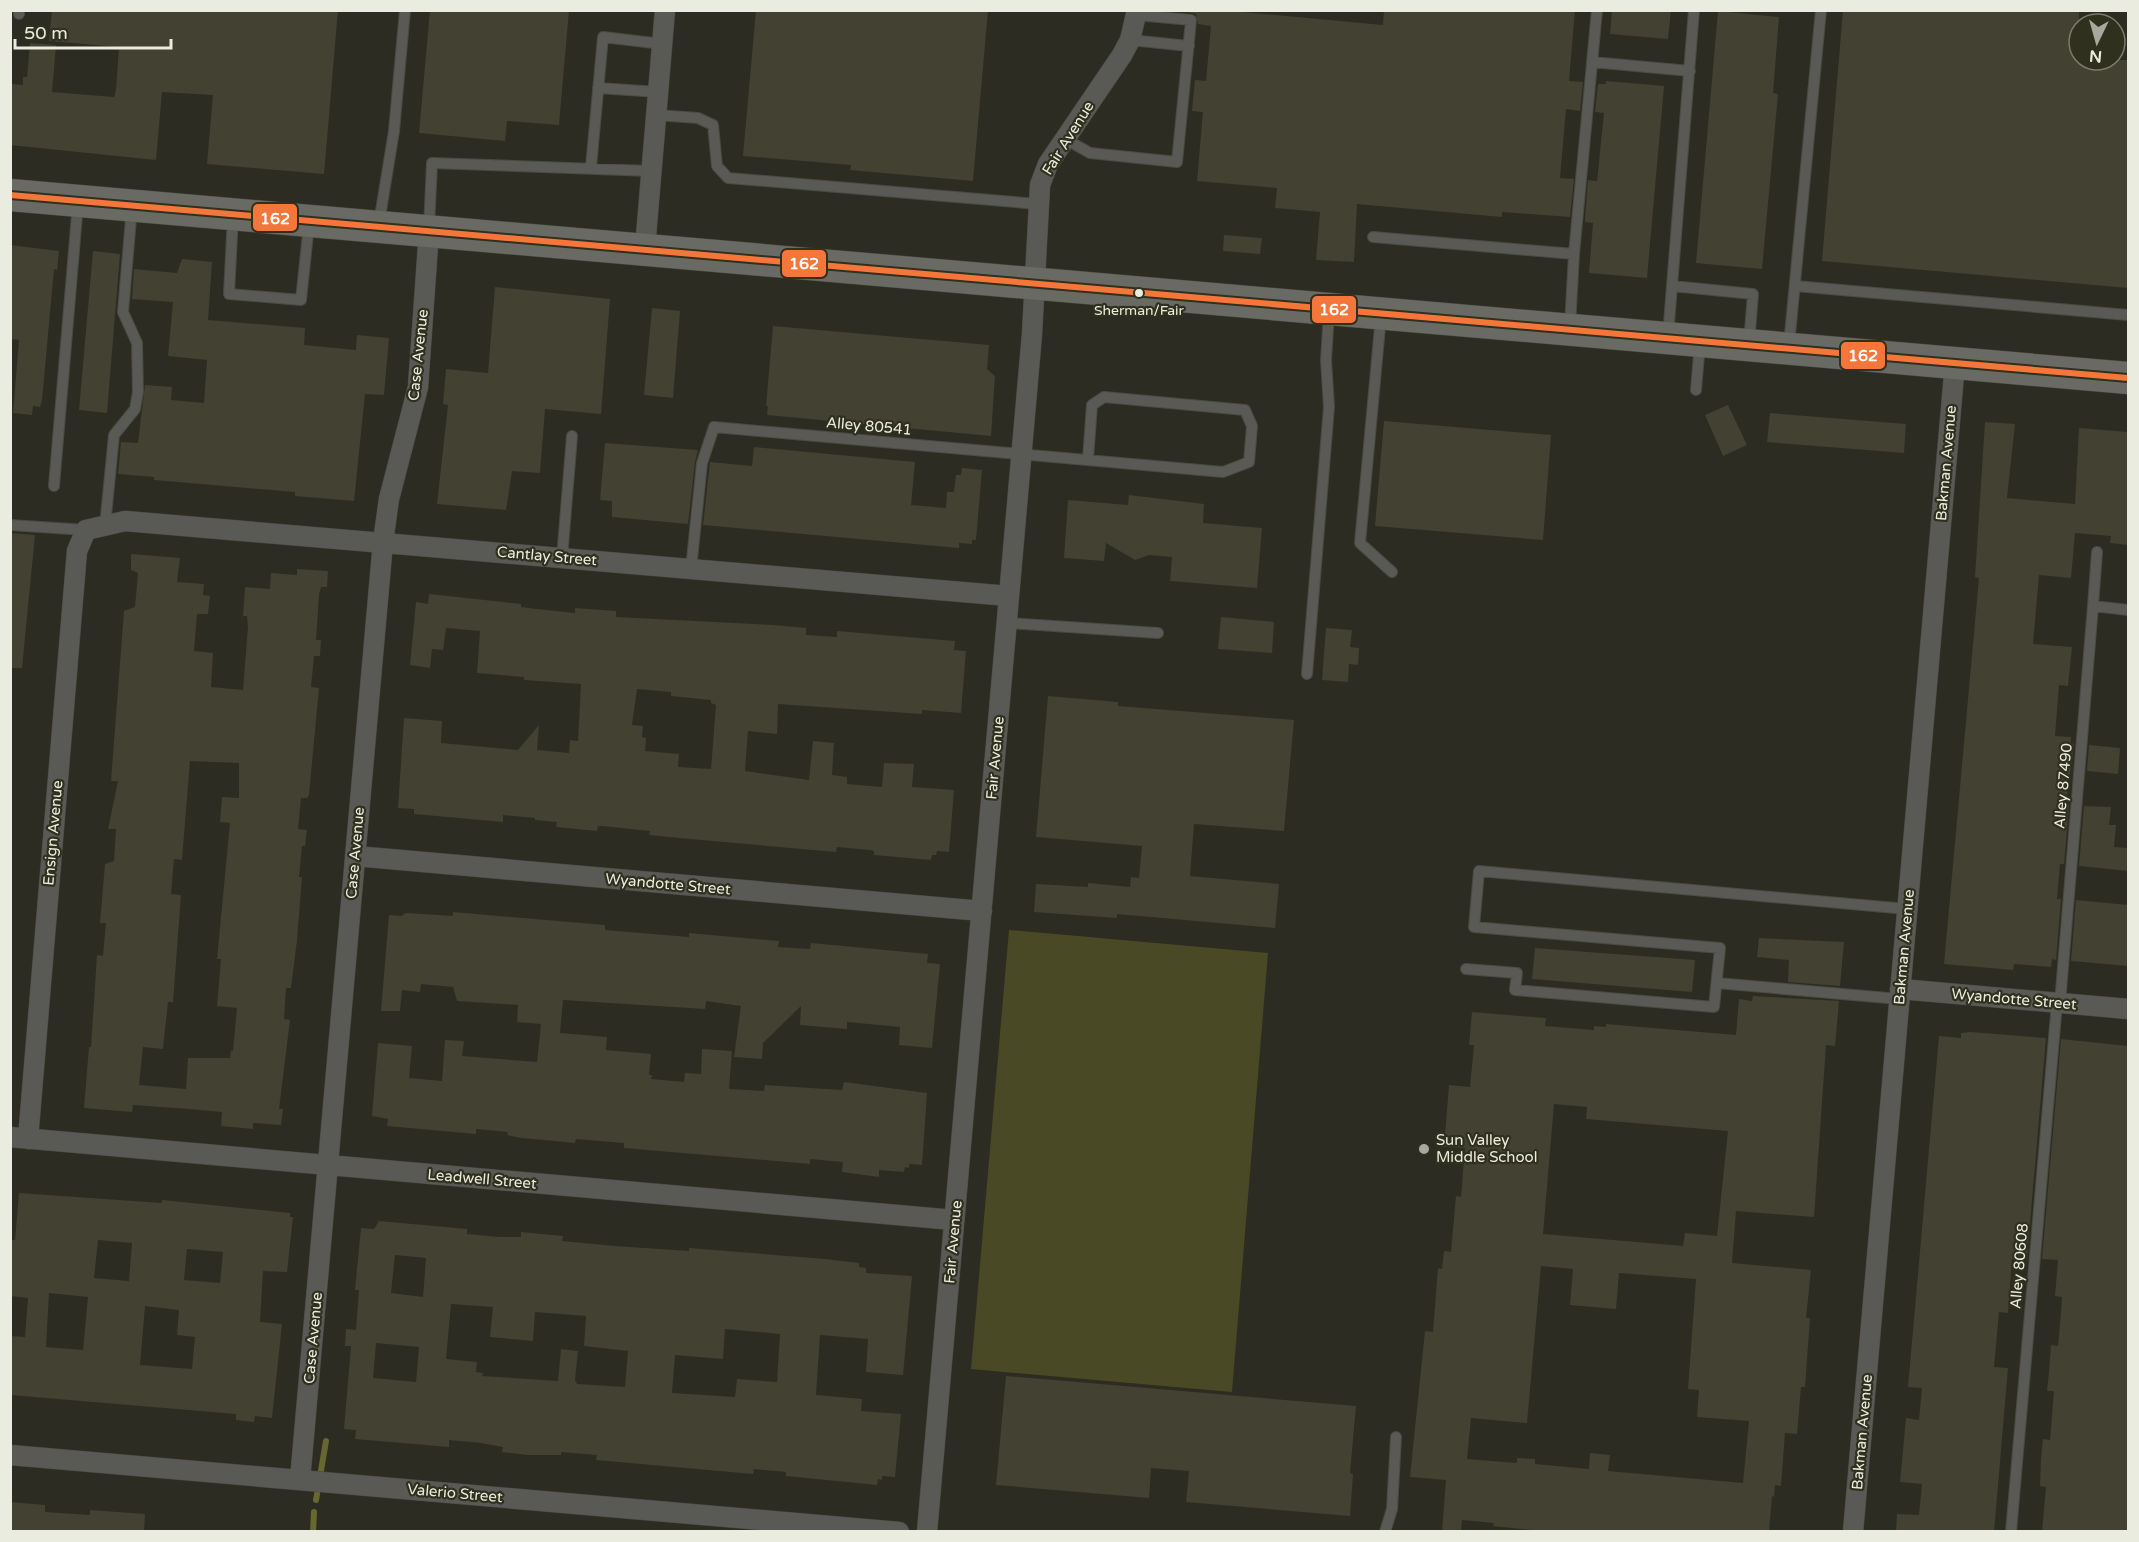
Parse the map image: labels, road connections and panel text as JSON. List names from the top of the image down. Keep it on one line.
{"streets":{"street":["Fair Avenue","Case Avenue","Bakman Avenue","Cantlay Street","Ensign Avenue","Wyandotte Street","Leadwell Street","Valerio Street"],"lane":["Alley 80541","Alley 87490","Alley 80608"]},"crossings":[["Fair Avenue","Alley 80541"],["Fair Avenue","Cantlay Street"],["Fair Avenue","Wyandotte Street"],["Fair Avenue","Leadwell Street"],["Case Avenue","Cantlay Street"],["Case Avenue","Wyandotte Street"],["Case Avenue","Leadwell Street"],["Case Avenue","Valerio Street"],["Alley 80541","Cantlay Street"],["Bakman Avenue","Wyandotte Street"],["Cantlay Street","Ensign Avenue"],["Alley 87490","Wyandotte Street"],["Alley 87490","Alley 80608"],["Ensign Avenue","Leadwell Street"],["Wyandotte Street","Alley 80608"]],"places":["Sherman/Fair","Sun Valley Middle School"],"lines":["transit line 162"],"scale_bar":"50 m","north":"bottom"}
